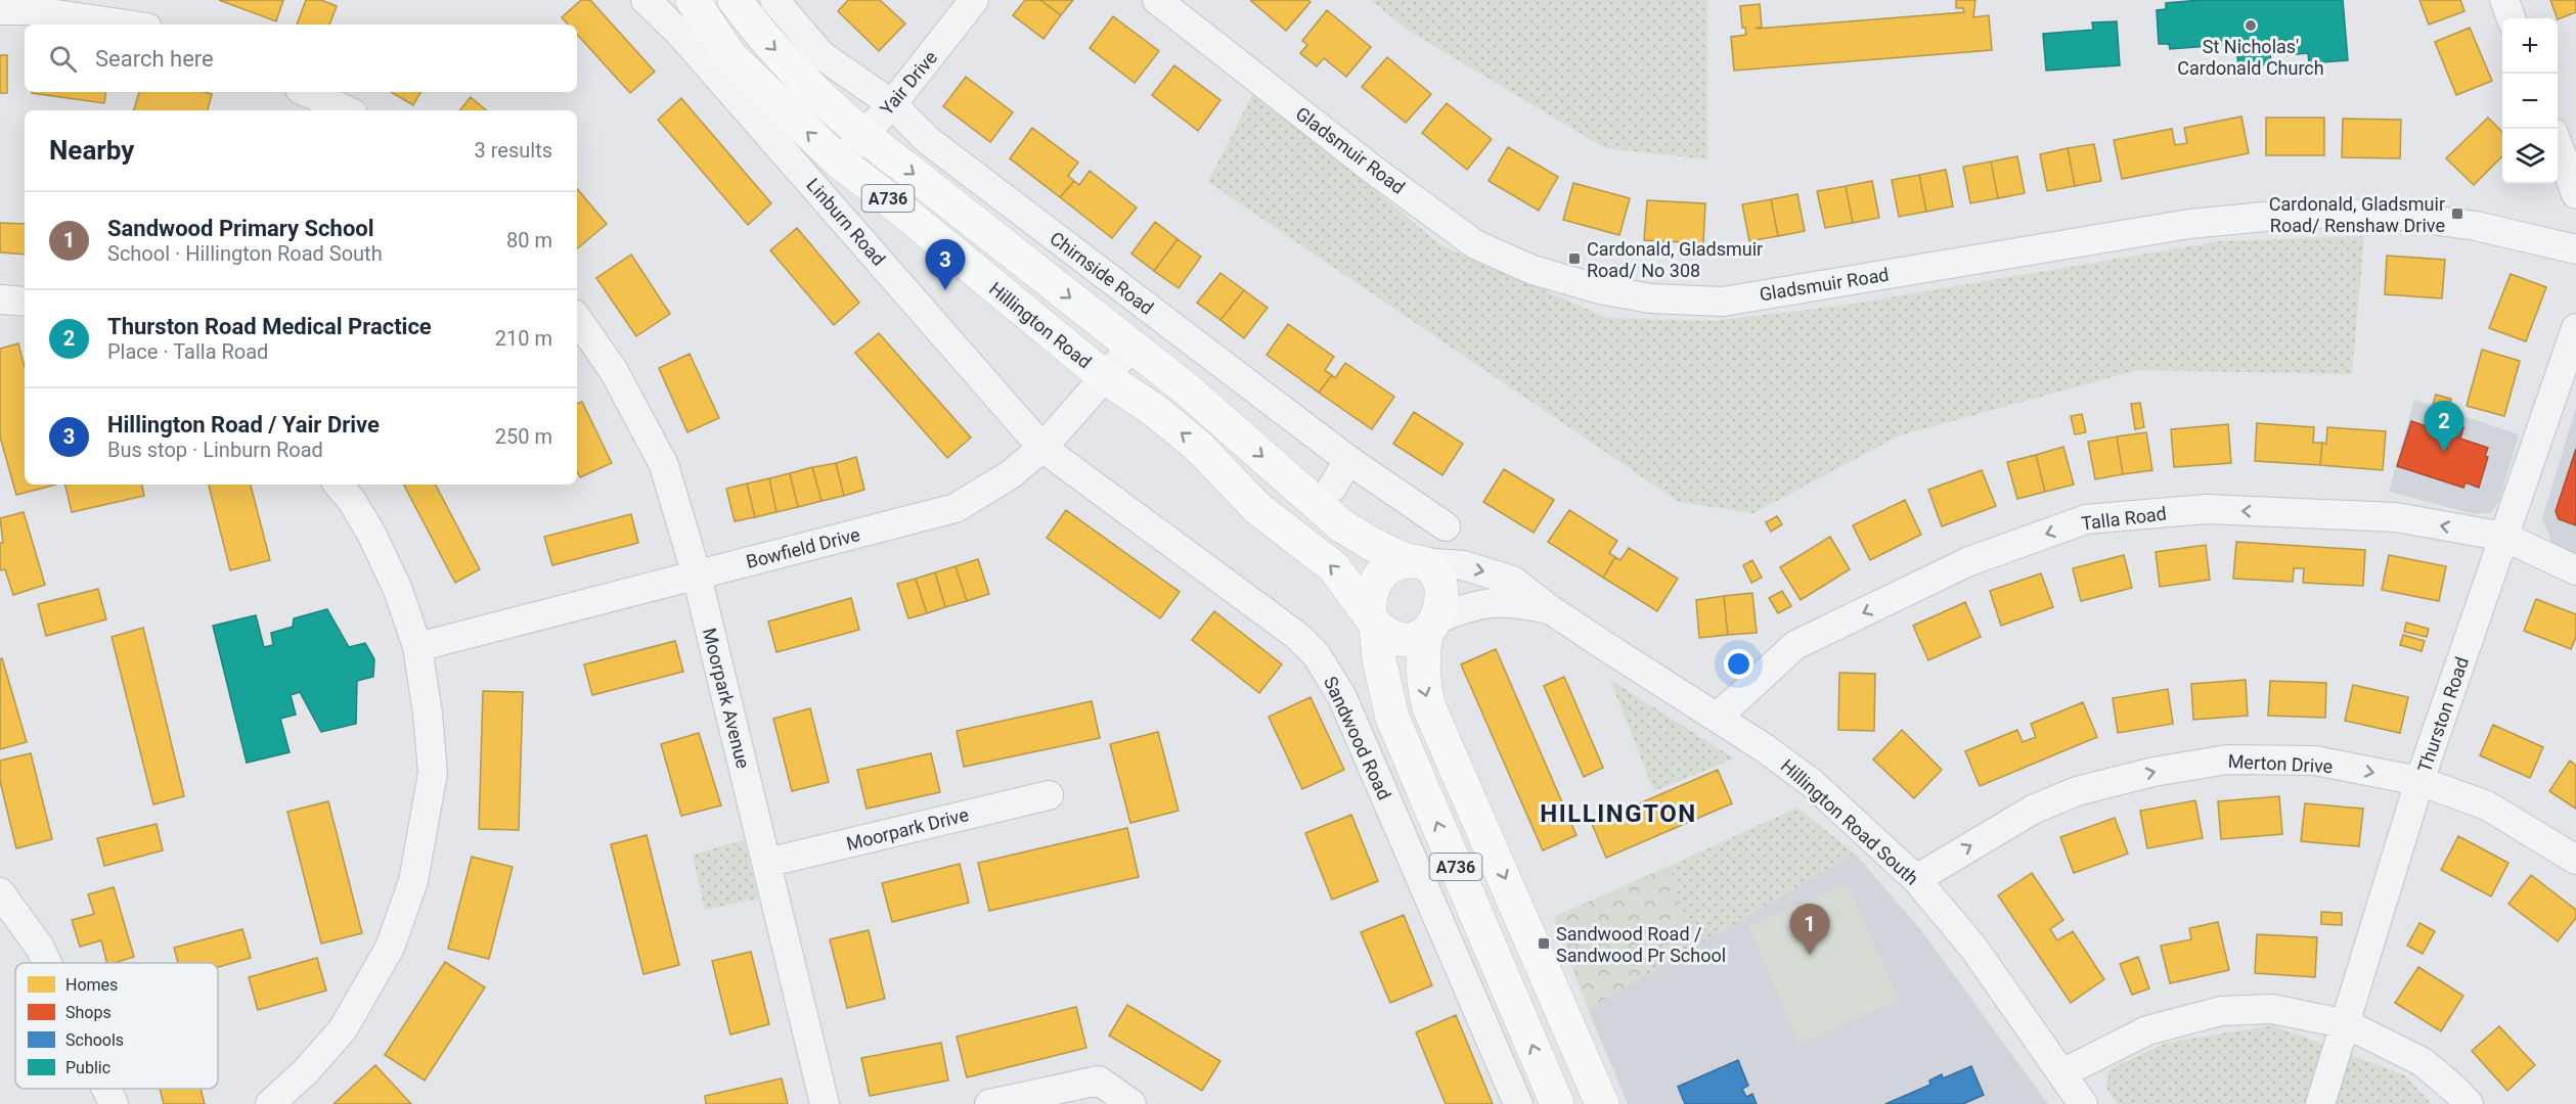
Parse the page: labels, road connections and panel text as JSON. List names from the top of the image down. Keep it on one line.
{"streets":{"main road":["A736","Hillington Road","Sandwood Road"],"street":["Yair Drive","Gladsmuir Road","Linburn Road","Chirnside Road","Talla Road","Bowfield Drive","Moorpark Avenue","Thurston Road","Merton Drive","Hillington Road South","Moorpark Drive"]},"crossings":[["Yair Drive","A736"],["Yair Drive","Chirnside Road"],["Yair Drive","Hillington Road"],["A736","Hillington Road"],["A736","Bowfield Drive"],["A736","Sandwood Road"],["A736","Hillington Road South"],["Linburn Road","Bowfield Drive"],["Linburn Road","Sandwood Road"],["Hillington Road","Bowfield Drive"],["Hillington Road","Sandwood Road"],["Hillington Road","Hillington Road South"],["Talla Road","Thurston Road"],["Talla Road","Hillington Road South"],["Bowfield Drive","Moorpark Avenue"],["Bowfield Drive","Sandwood Road"],["Moorpark Avenue","Moorpark Drive"],["Thurston Road","Merton Drive"],["Sandwood Road","Hillington Road South"],["Merton Drive","Hillington Road South"]],"one_way":["Talla Road"],"districts":["HILLINGTON"],"places":{"other":["St Nicholas' Cardonald Church"],"transit":["Cardonald, Gladsmuir Road/ Renshaw Drive","Cardonald, Gladsmuir Road/ No 308","Sandwood Road / Sandwood Pr School"]},"legend":["Homes","Shops","Schools","Public"],"page":{"map_buttons":["+","−"],"search":"Search here","heading":["Nearby","3 results"],"list":[{"mark":"1","name":"Sandwood Primary School","note":"School · Hillington Road South","value":"80 m"},{"mark":"2","name":"Thurston Road Medical Practice","note":"Place · Talla Road","value":"210 m"},{"mark":"3","name":"Hillington Road / Yair Drive","note":"Bus stop · Linburn Road","value":"250 m"}],"pins":["3","2","1"]}}
